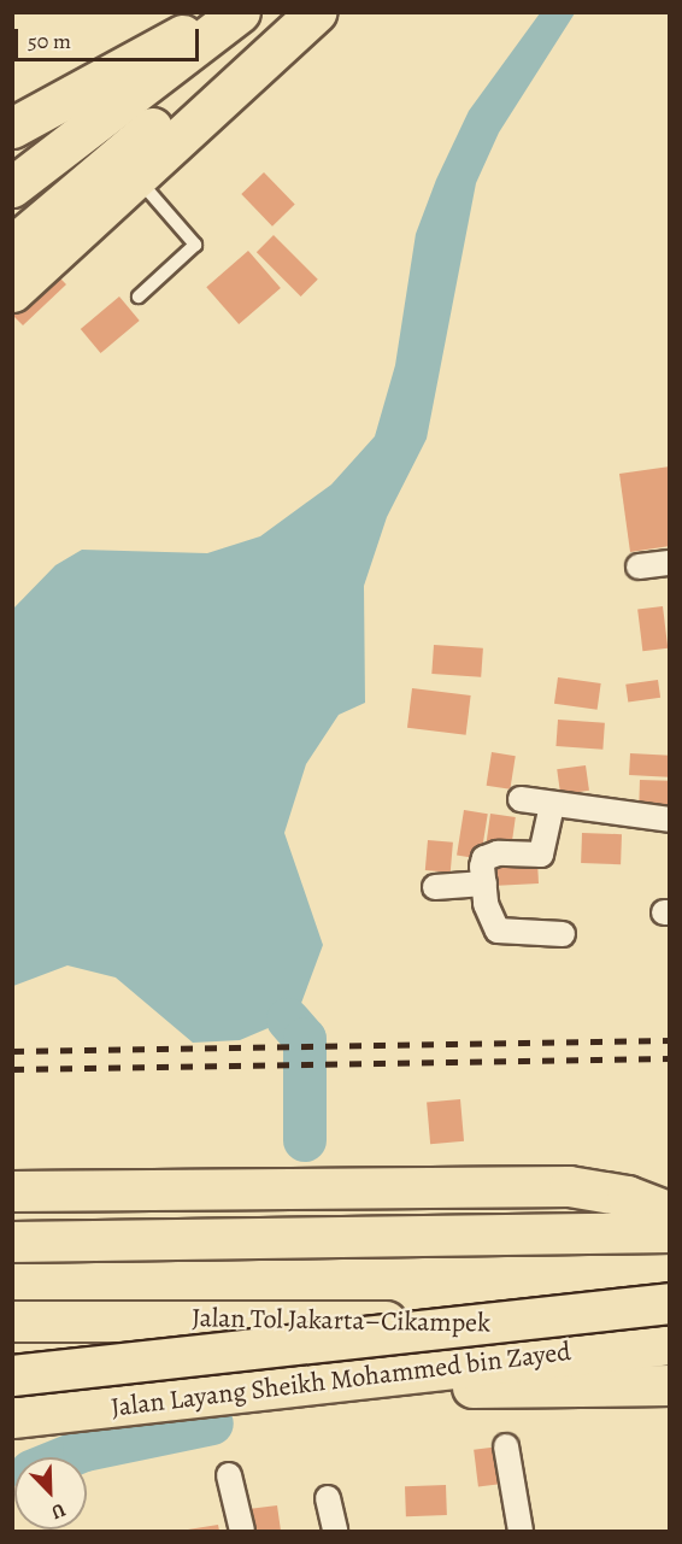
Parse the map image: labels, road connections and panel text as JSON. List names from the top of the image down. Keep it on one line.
{"streets":{"highway":["Jalan Tol Jakarta–Cikampek","Jalan Layang Sheikh Mohammed bin Zayed"]},"scale_bar":"50 m","north":"bottom right"}
